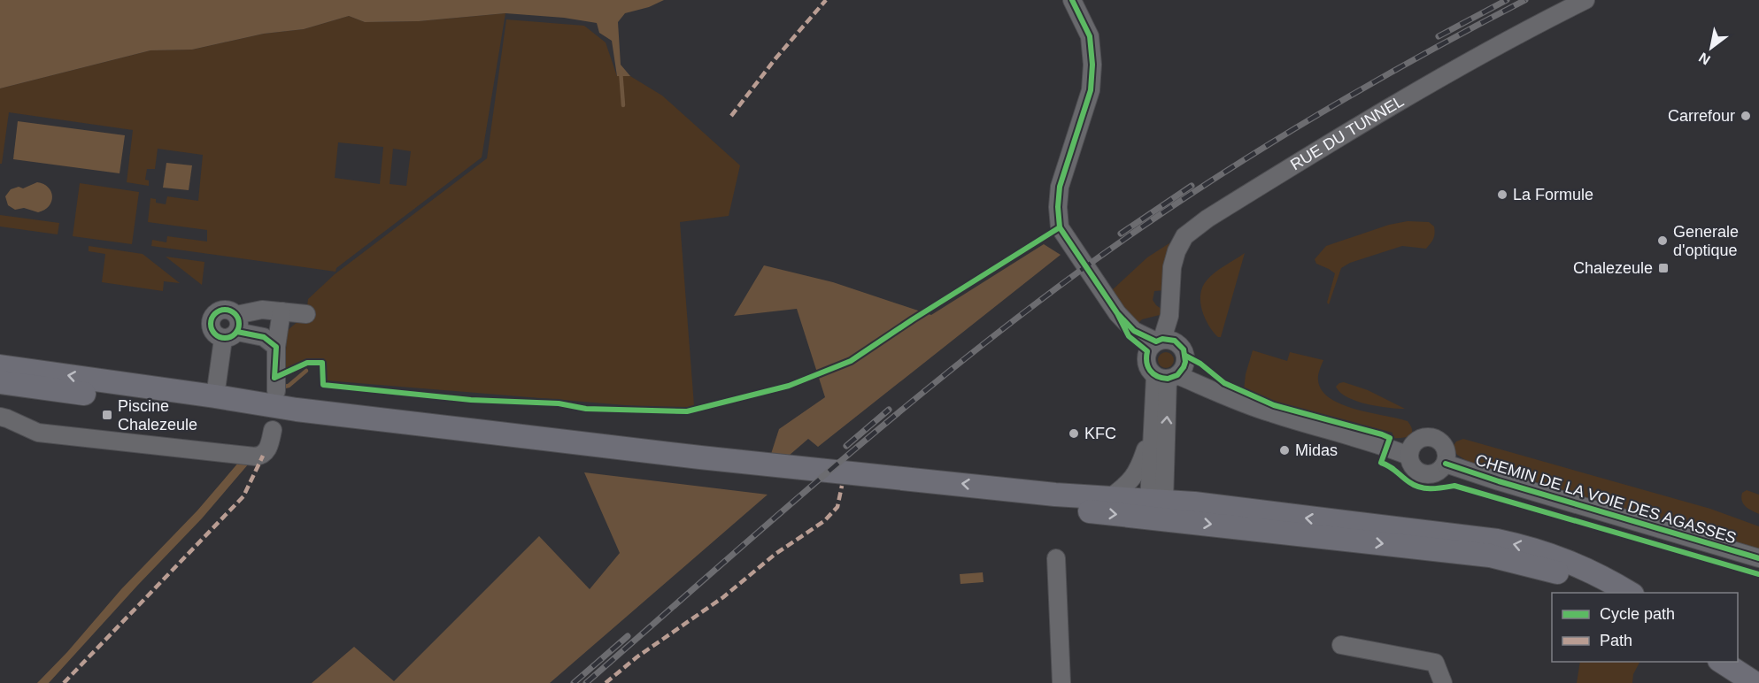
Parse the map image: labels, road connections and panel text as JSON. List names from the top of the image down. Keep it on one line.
{"streets":{"street":["RUE DU TUNNEL","CHEMIN DE LA VOIE DES AGASSES"]},"places":{"other":["Carrefour","La Formule","Generale d'optique","KFC","Midas"],"transit":["Chalezeule","Piscine Chalezeule"]},"legend":["Cycle path","Path"],"north":"bottom left"}
